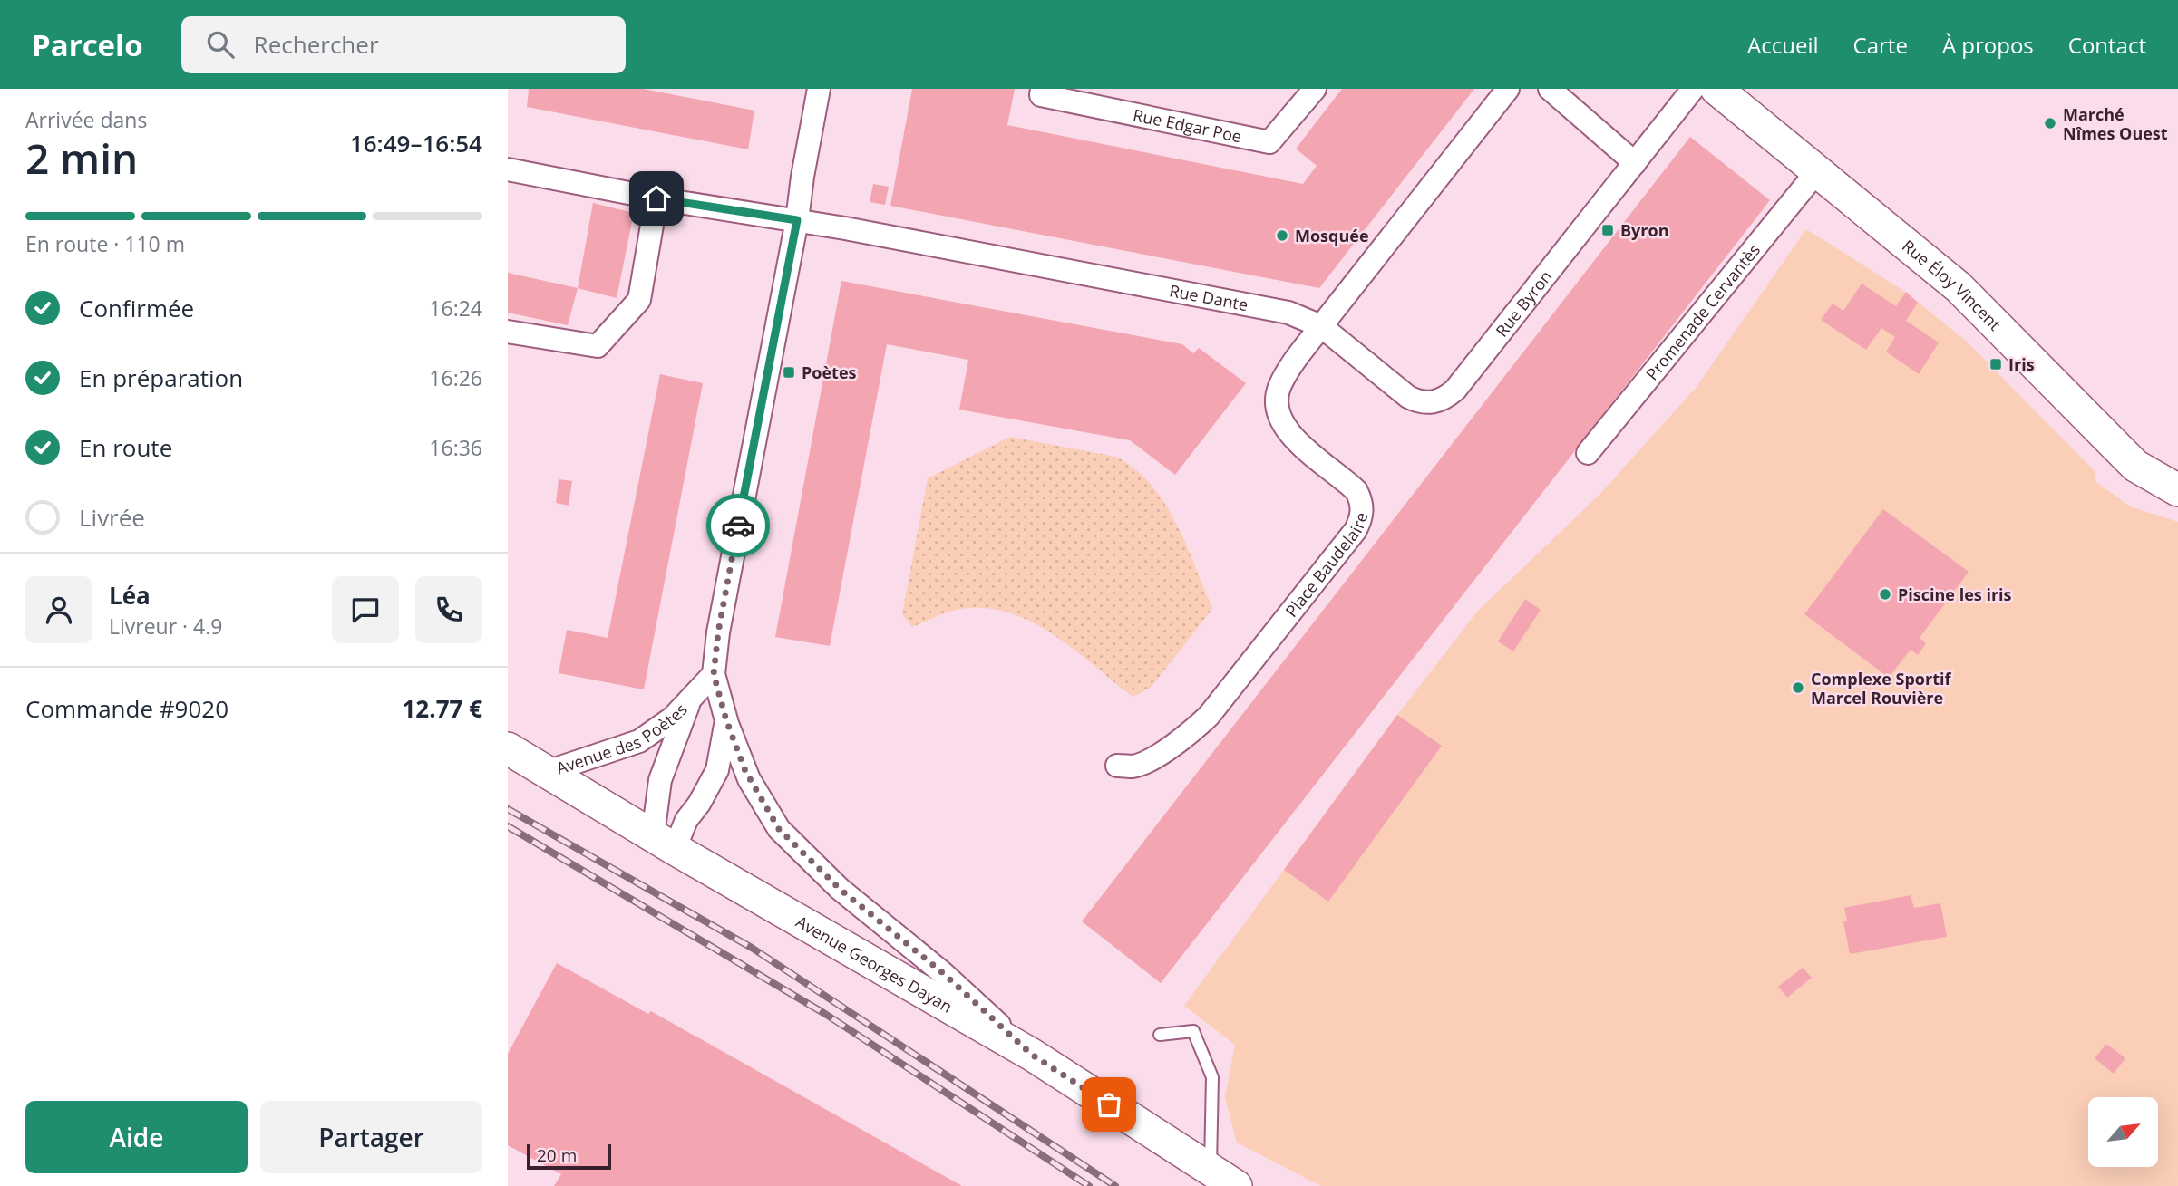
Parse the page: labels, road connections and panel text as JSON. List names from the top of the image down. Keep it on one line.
{"streets":{"street":["Rue Edgar Poe","Rue Éloy Vincent","Rue Dante","Rue Byron","Promenade Cervantès","Place Baudelaire","Avenue des Poètes","Avenue Georges Dayan"]},"crossings":[["Rue Éloy Vincent","Promenade Cervantès"],["Rue Dante","Rue Byron"],["Rue Dante","Place Baudelaire"],["Rue Byron","Place Baudelaire"],["Avenue des Poètes","Avenue Georges Dayan"]],"places":{"other":["Marché Nîmes Ouest","Mosquée","Piscine les iris","Complexe Sportif Marcel Rouvière"],"transit":["Byron","Iris","Poètes"]},"scale_bar":"20 m","north":"top right","page":{"header":"Parcelo","search":"Rechercher","nav":["Accueil","Carte","À propos","Contact"],"heading":["2 min","Arrivée dans","16:49–16:54"],"panel":["Léa","Livreur · 4.9","Commande #9020","12.77 €"],"bar":"En route · 110 m","list":[["Confirmée","16:24"],["En préparation","16:26"],["En route","16:36"],"Livrée"],"buttons":["Aide","Partager"],"scale":"20 m"}}
